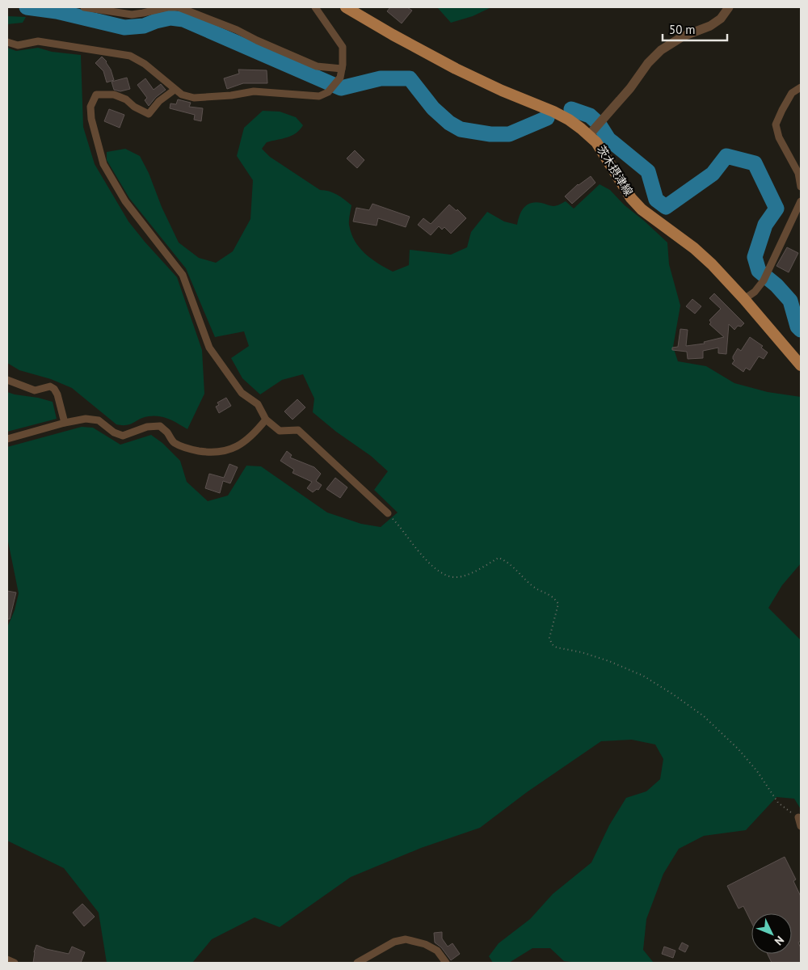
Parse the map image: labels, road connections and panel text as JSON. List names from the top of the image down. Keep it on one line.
{"streets":{"main road":["茨木摂津線"]},"scale_bar":"50 m","north":"bottom right"}
